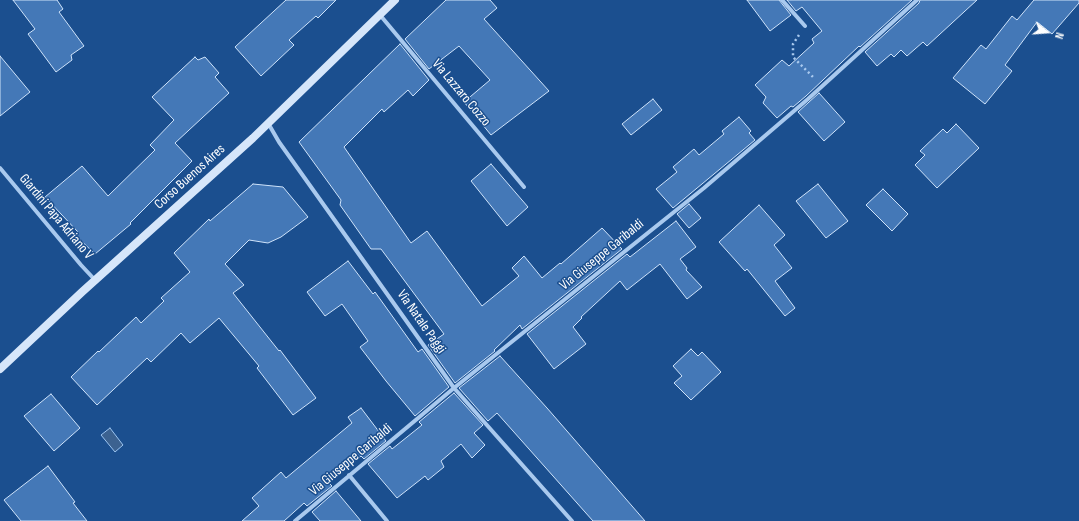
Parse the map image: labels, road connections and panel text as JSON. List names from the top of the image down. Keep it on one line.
{"streets":{"street":["Via Lazzaro Cozzo","Corso Buenos Aires","Giardini Papa Adriano V","Via Giuseppe Garibaldi","Via Natale Paggi"]},"crossings":[["Via Lazzaro Cozzo","Corso Buenos Aires"],["Corso Buenos Aires","Giardini Papa Adriano V"],["Corso Buenos Aires","Via Natale Paggi"],["Via Giuseppe Garibaldi","Via Natale Paggi"]],"north":"right"}
